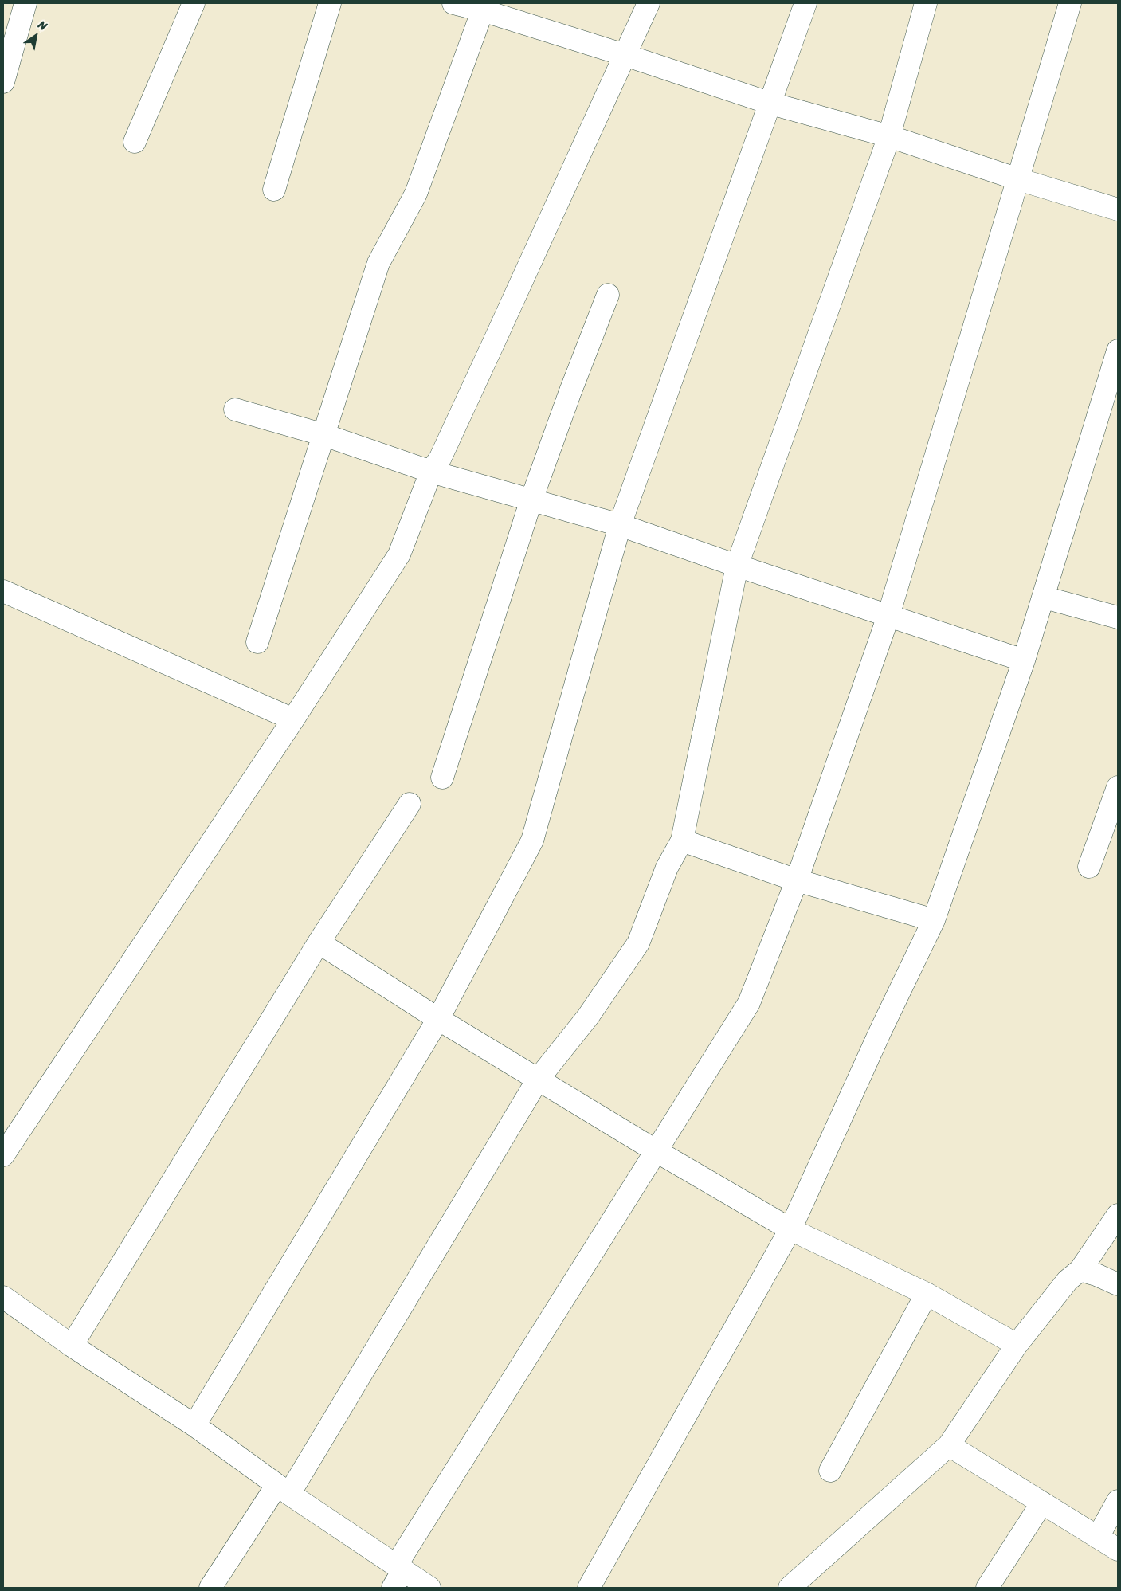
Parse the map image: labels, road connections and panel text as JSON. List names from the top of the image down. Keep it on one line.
{"north":"top right"}
